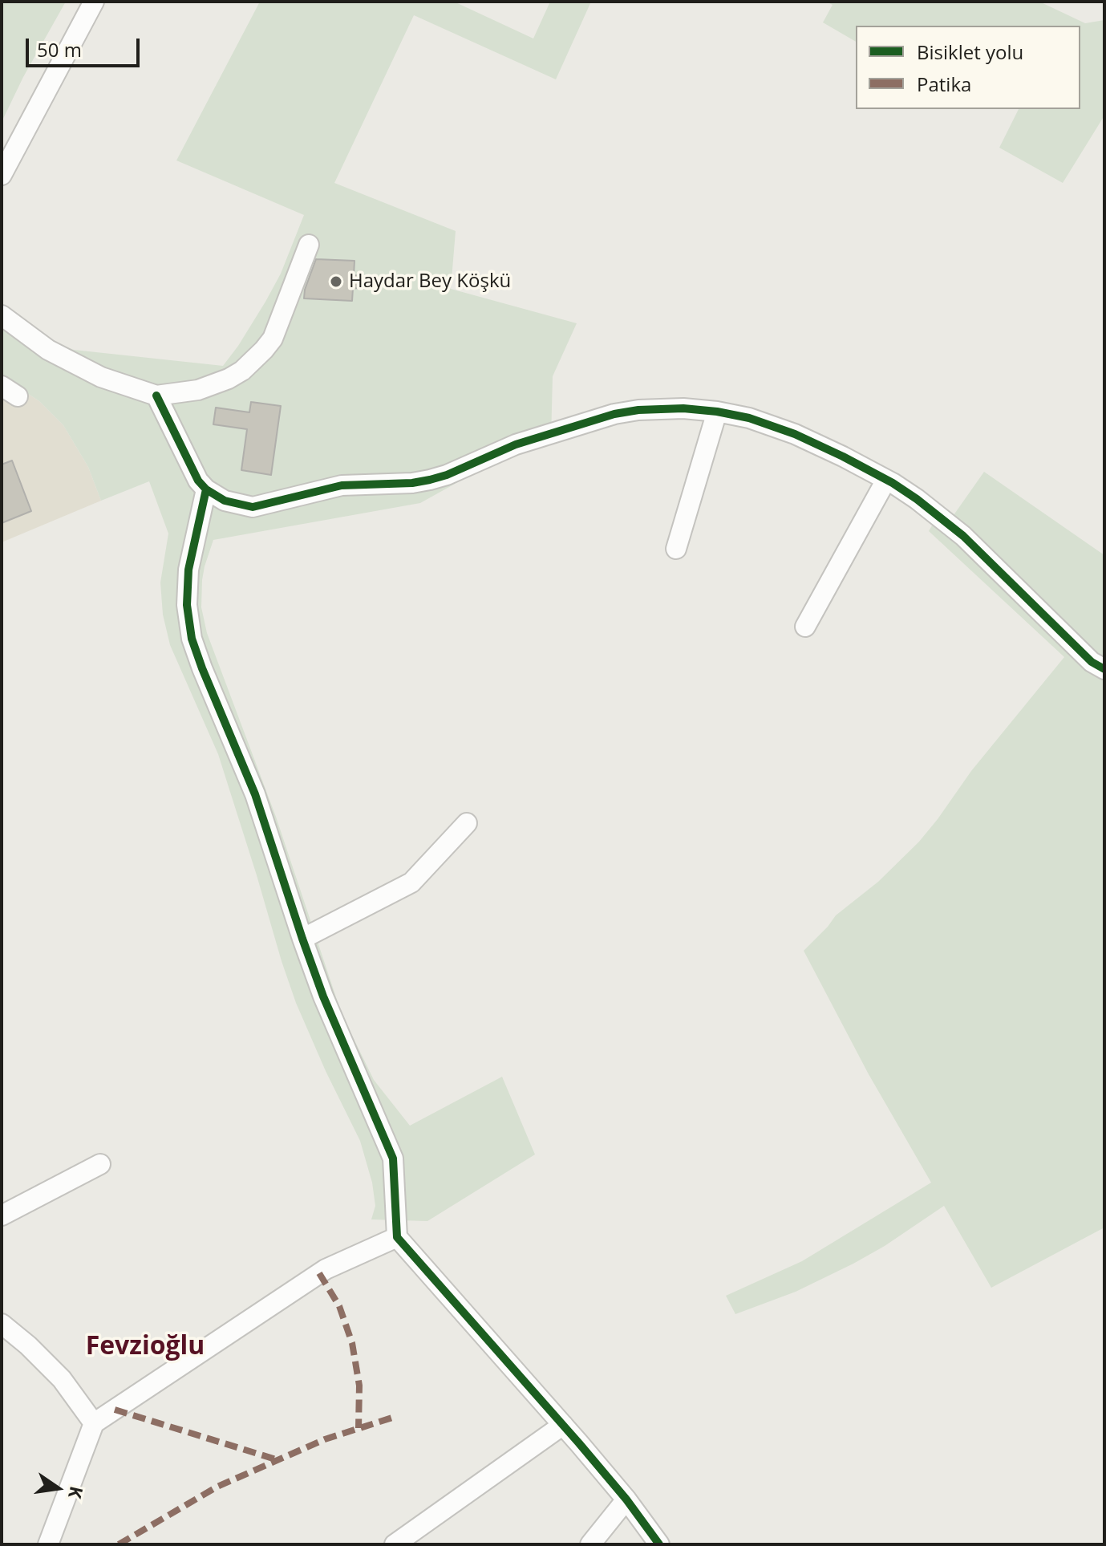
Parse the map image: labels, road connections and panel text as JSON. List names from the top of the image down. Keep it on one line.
{"districts":["Fevzioğlu"],"places":["Haydar Bey Köşkü"],"legend":["Bisiklet yolu","Patika"],"scale_bar":"50 m","north":"right"}
